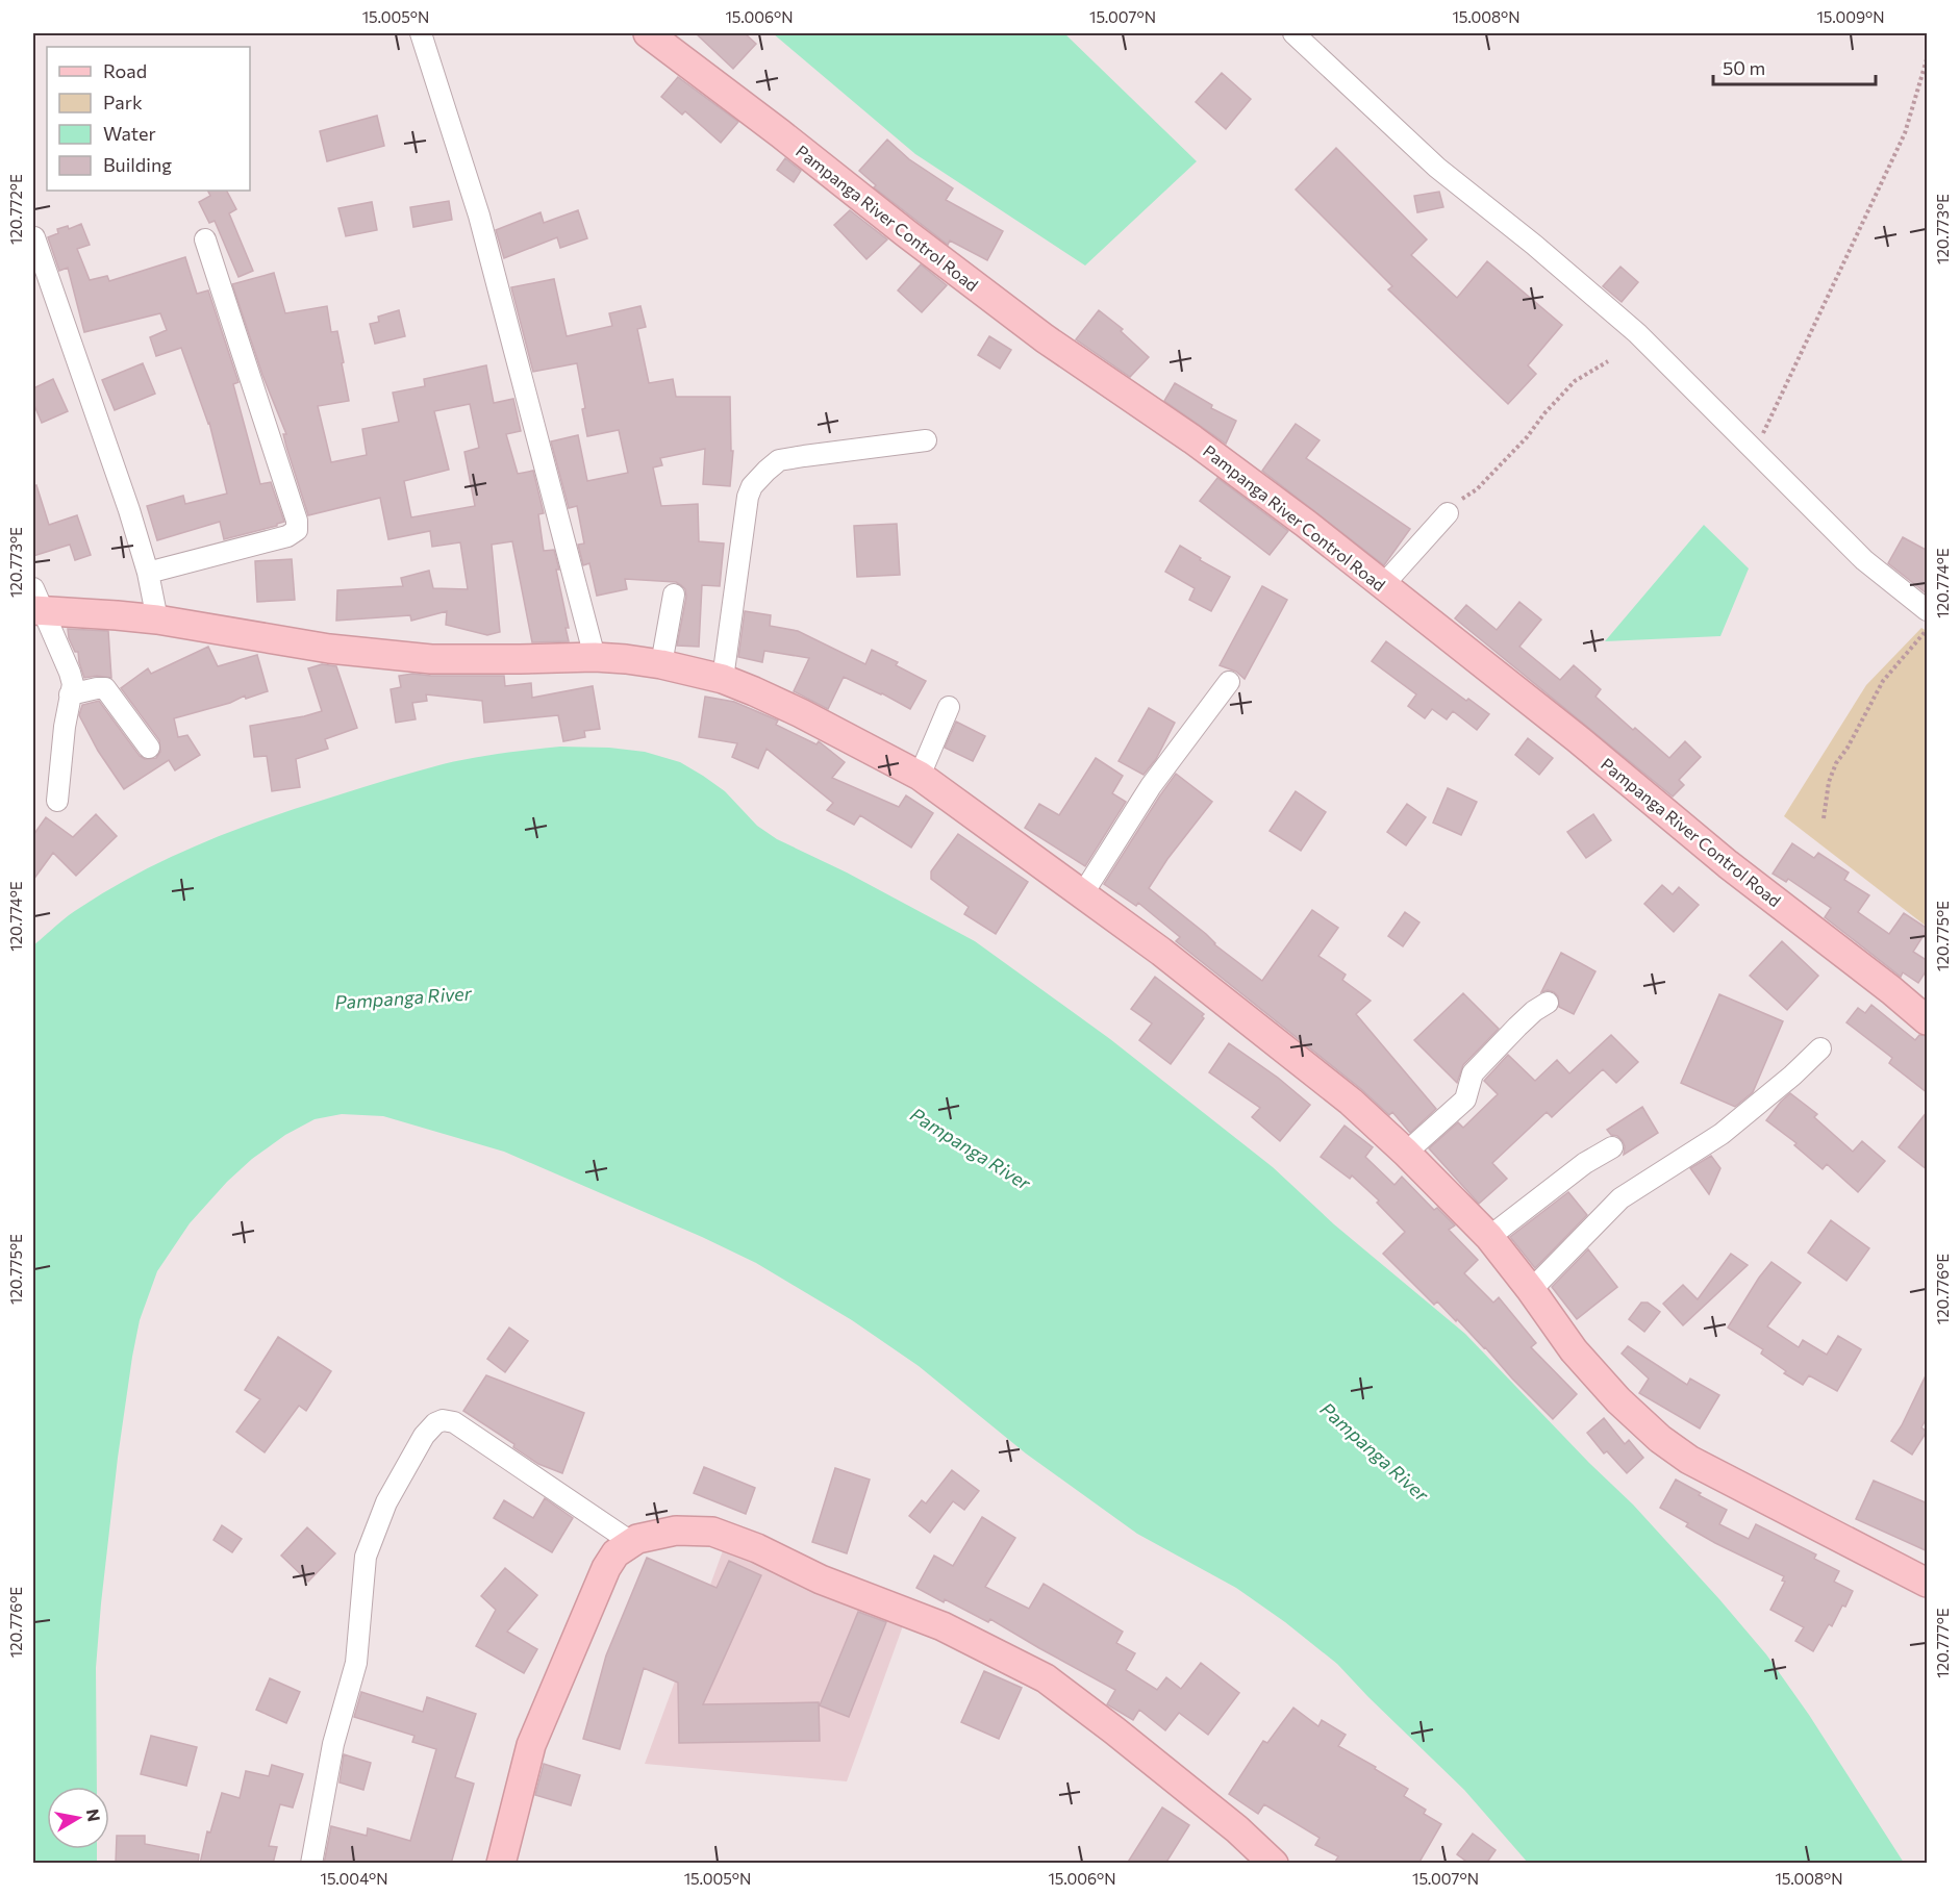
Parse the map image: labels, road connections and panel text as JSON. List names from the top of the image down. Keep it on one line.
{"streets":{"street":["Pampanga River Control Road"]},"water":["Pampanga River"],"legend":["Road","Park","Water","Building"],"scale_bar":"50 m","north":"right","coordinates":["15.005°N","15.006°N","15.007°N","15.008°N","15.009°N","120.772°E","120.773°E","120.774°E","120.775°E","120.776°E","120.777°E","15.004°N"]}
